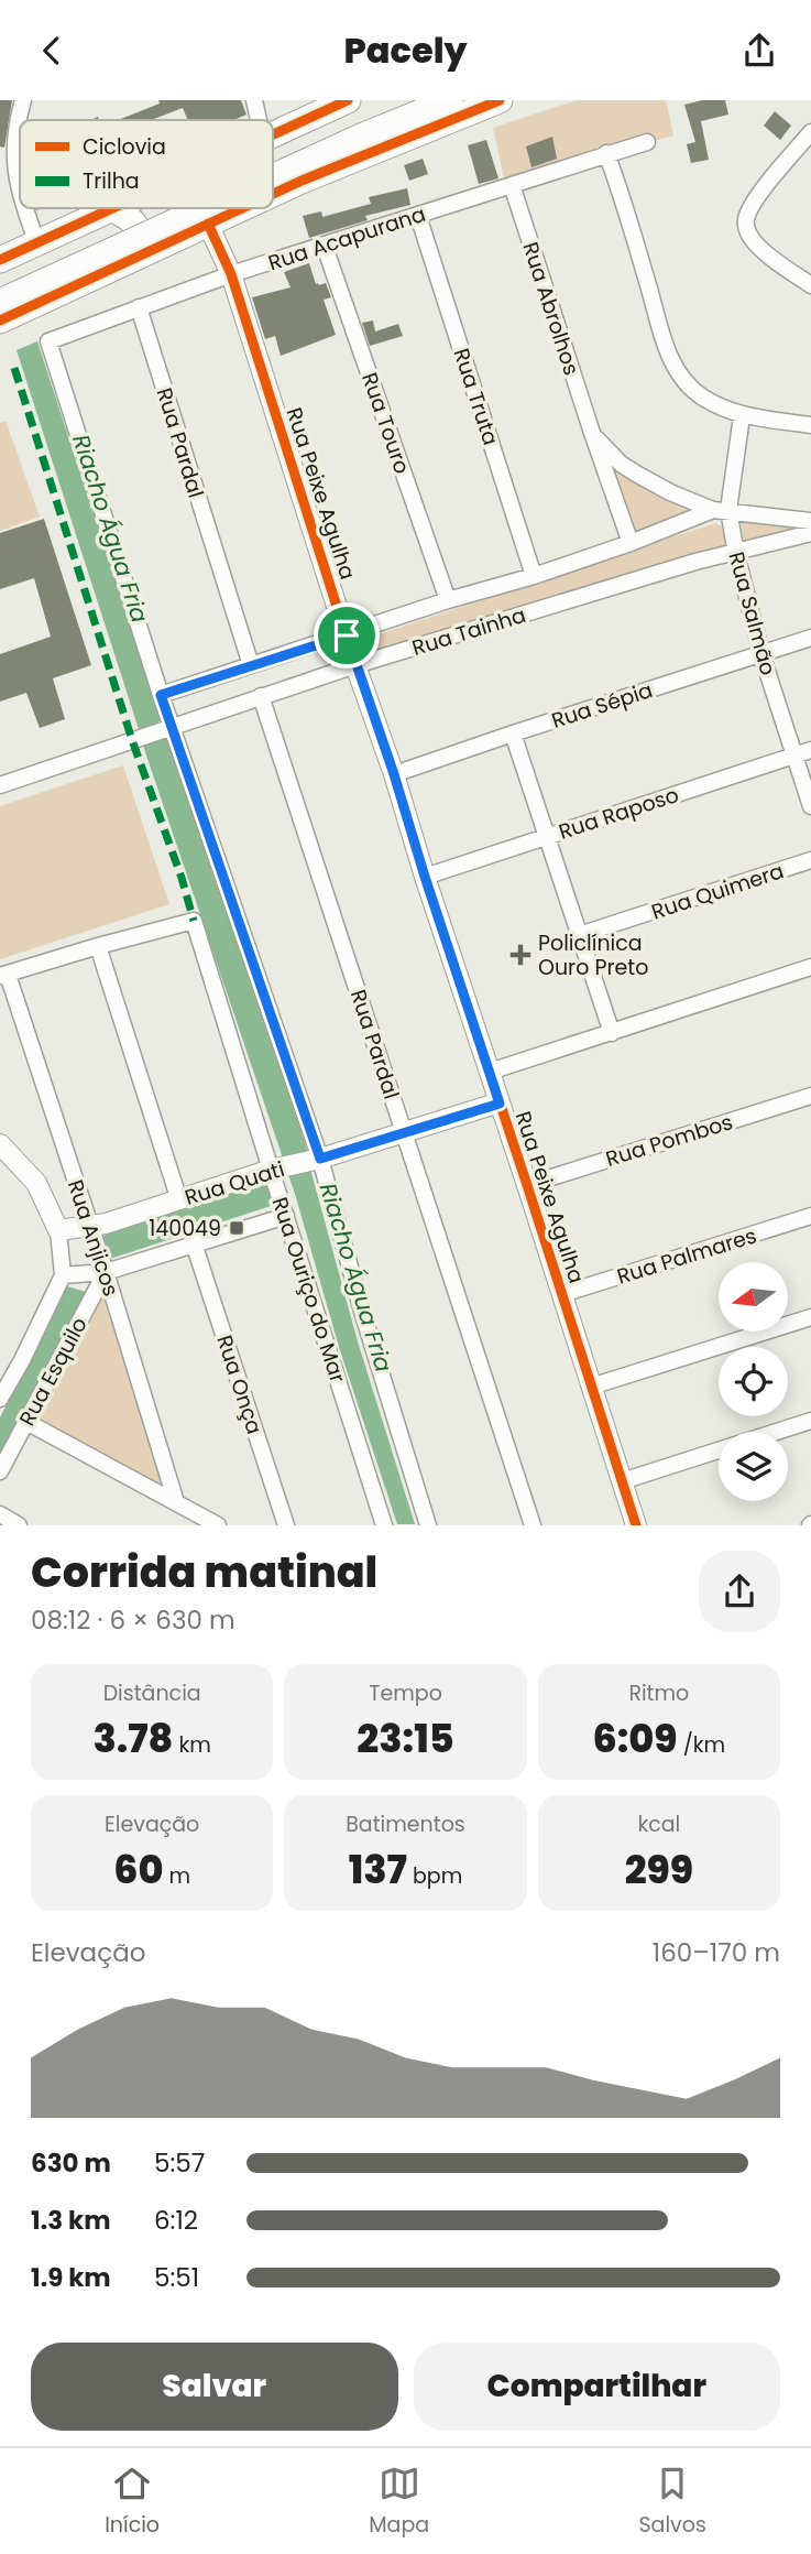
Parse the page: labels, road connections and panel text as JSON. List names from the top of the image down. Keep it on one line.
{"streets":{"street":["Rua Acapurana","Rua Abrolhos","Rua Truta","Rua Touro","Rua Pardal","Rua Peixe Agulha","Rua Salmão","Rua Tainha","Rua Sépia","Rua Raposo","Rua Quimera","Rua Pombos","Rua Quati","Rua Anjicos","Rua Palmares","Rua Ouriço do Mar","Rua Esquilo","Rua Onça"]},"crossings":[["Rua Acapurana","Rua Abrolhos"],["Rua Acapurana","Rua Truta"],["Rua Acapurana","Rua Touro"],["Rua Acapurana","Rua Pardal"],["Rua Acapurana","Rua Peixe Agulha"],["Rua Acapurana","Rua Ouriço do Mar"],["Rua Abrolhos","Rua Salmão"],["Rua Abrolhos","Rua Tainha"],["Rua Truta","Rua Tainha"],["Rua Touro","Rua Tainha"],["Rua Pardal","Rua Tainha"],["Rua Pardal","Rua Quati"],["Rua Peixe Agulha","Rua Tainha"],["Rua Peixe Agulha","Rua Sépia"],["Rua Peixe Agulha","Rua Raposo"],["Rua Peixe Agulha","Rua Pombos"],["Rua Peixe Agulha","Rua Quati"],["Rua Peixe Agulha","Rua Palmares"],["Rua Salmão","Rua Tainha"],["Rua Salmão","Rua Sépia"],["Rua Salmão","Rua Raposo"],["Rua Tainha","Rua Ouriço do Mar"],["Rua Quati","Rua Anjicos"],["Rua Quati","Rua Ouriço do Mar"],["Rua Anjicos","Rua Ouriço do Mar"],["Rua Anjicos","Rua Esquilo"]],"water":["Riacho Água Fria"],"places":{"health":["Policlínica Ouro Preto"],"transit":["140049"]},"legend":["Ciclovia","Trilha"],"north":"left","page":{"header":"Pacely","heading":["Corrida matinal","08:12 · 6 × 630 m"],"stats":[["Distância","3.78 km"],["Tempo","23:15"],["Ritmo","6:09 /km"],["Elevação","60 m"],["Batimentos","137 bpm"],["kcal","299"]],"chart":["Elevação","160–170 m"],"list":[{"name":"630 m","note":"5:57"},{"name":"1.3 km","note":"6:12"},{"name":"1.9 km","note":"5:51"}],"buttons":["Salvar","Compartilhar"],"tabs":["Início","Mapa","Salvos"]}}
